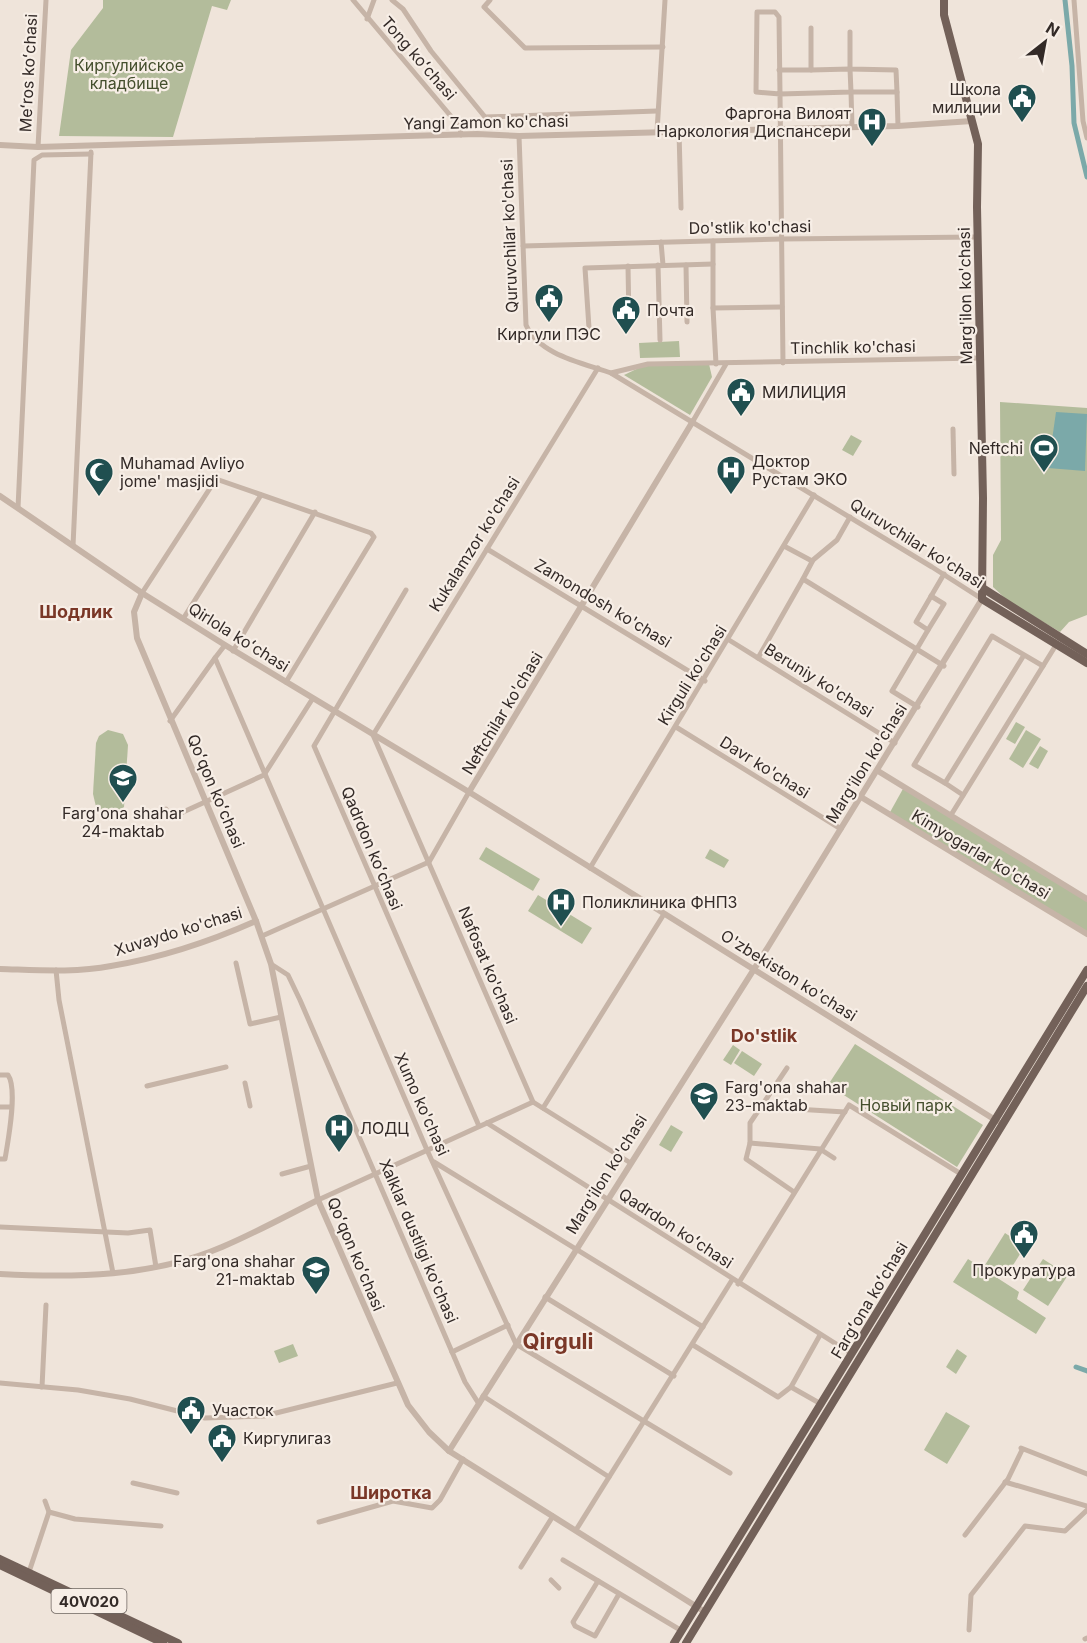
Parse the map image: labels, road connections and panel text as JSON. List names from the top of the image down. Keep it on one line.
{"streets":{"main road":["Quruvchilar ko'chasi","Marg'ilon ko'chasi","Fargʻona koʻchasi","40V020"],"street":["Tong koʻchasi","Meʻros koʻchasi","Yangi Zamon ko'chasi","Do'stlik ko'chasi","Tinchlik ko'chasi","Kukalamzor ko'chasi","Zamondosh ko'chasi","Qirlola koʻchasi","Kirguli ko'chasi","Beruniy ko'chasi","Neftchilar ko'chasi","Davr ko'chasi","Qoʻqon koʻchasi","Qadrdon koʻchasi","Kimyogarlar ko'chasi","Xuvaydo ko'chasi","Nafosat ko'chasi","O'zbekiston ko'chasi","Xumo ko'chasi","Xalklar dustligi ko'chasi"]},"crossings":[["Tong koʻchasi","Yangi Zamon ko'chasi"],["Meʻros koʻchasi","Yangi Zamon ko'chasi"],["Yangi Zamon ko'chasi","Quruvchilar ko'chasi"],["Yangi Zamon ko'chasi","Marg'ilon ko'chasi"],["Do'stlik ko'chasi","Quruvchilar ko'chasi"],["Do'stlik ko'chasi","Marg'ilon ko'chasi"],["Quruvchilar ko'chasi","Marg'ilon ko'chasi"],["Quruvchilar ko'chasi","Tinchlik ko'chasi"],["Quruvchilar ko'chasi","Kukalamzor ko'chasi"],["Quruvchilar ko'chasi","Kirguli ko'chasi"],["Quruvchilar ko'chasi","Neftchilar ko'chasi"],["Marg'ilon ko'chasi","Tinchlik ko'chasi"],["Marg'ilon ko'chasi","Beruniy ko'chasi"],["Marg'ilon ko'chasi","Davr ko'chasi"],["Marg'ilon ko'chasi","Qoʻqon koʻchasi"],["Marg'ilon ko'chasi","Qadrdon koʻchasi"],["Marg'ilon ko'chasi","Kimyogarlar ko'chasi"],["Marg'ilon ko'chasi","O'zbekiston ko'chasi"],["Marg'ilon ko'chasi","Xumo ko'chasi"],["Marg'ilon ko'chasi","Xalklar dustligi ko'chasi"],["Kukalamzor ko'chasi","Zamondosh ko'chasi"],["Kukalamzor ko'chasi","Qirlola koʻchasi"],["Kukalamzor ko'chasi","Nafosat ko'chasi"],["Zamondosh ko'chasi","Kirguli ko'chasi"],["Zamondosh ko'chasi","Neftchilar ko'chasi"],["Qirlola koʻchasi","Neftchilar ko'chasi"],["Qirlola koʻchasi","Qoʻqon koʻchasi"],["Qirlola koʻchasi","Qadrdon koʻchasi"],["Qirlola koʻchasi","Nafosat ko'chasi"],["Qirlola koʻchasi","O'zbekiston ko'chasi"],["Kirguli ko'chasi","Beruniy ko'chasi"],["Kirguli ko'chasi","Davr ko'chasi"],["Kirguli ko'chasi","O'zbekiston ko'chasi"],["Neftchilar ko'chasi","Nafosat ko'chasi"],["Neftchilar ko'chasi","O'zbekiston ko'chasi"],["Qoʻqon koʻchasi","Xuvaydo ko'chasi"],["Qoʻqon koʻchasi","Xalklar dustligi ko'chasi"],["Qoʻqon koʻchasi","Fargʻona koʻchasi"],["Qadrdon koʻchasi","Fargʻona koʻchasi"],["O'zbekiston ko'chasi","Fargʻona koʻchasi"]],"districts":["Шодлик","Do'stlik","Qirguli","Широтка"],"parks":["Киргулийское кладбище","Новый парк"],"places":{"public building":["Школа милиции","Киргули ПЭС","Почта","МИЛИЦИЯ","Прокуратура","Участок","Киргулигаз"],"hospital":["Фаргона Вилоят Наркология Диспансери","Доктор Рустам ЭКО","Поликлиника ФНПЗ","ЛОДЦ"],"sports":["Neftchi"],"mosque":["Muhamad Avliyo jome' masjidi"],"school or university":["Farg'ona shahar 24-maktab","Farg'ona shahar 23-maktab","Farg'ona shahar 21-maktab"]},"north":"top right"}
